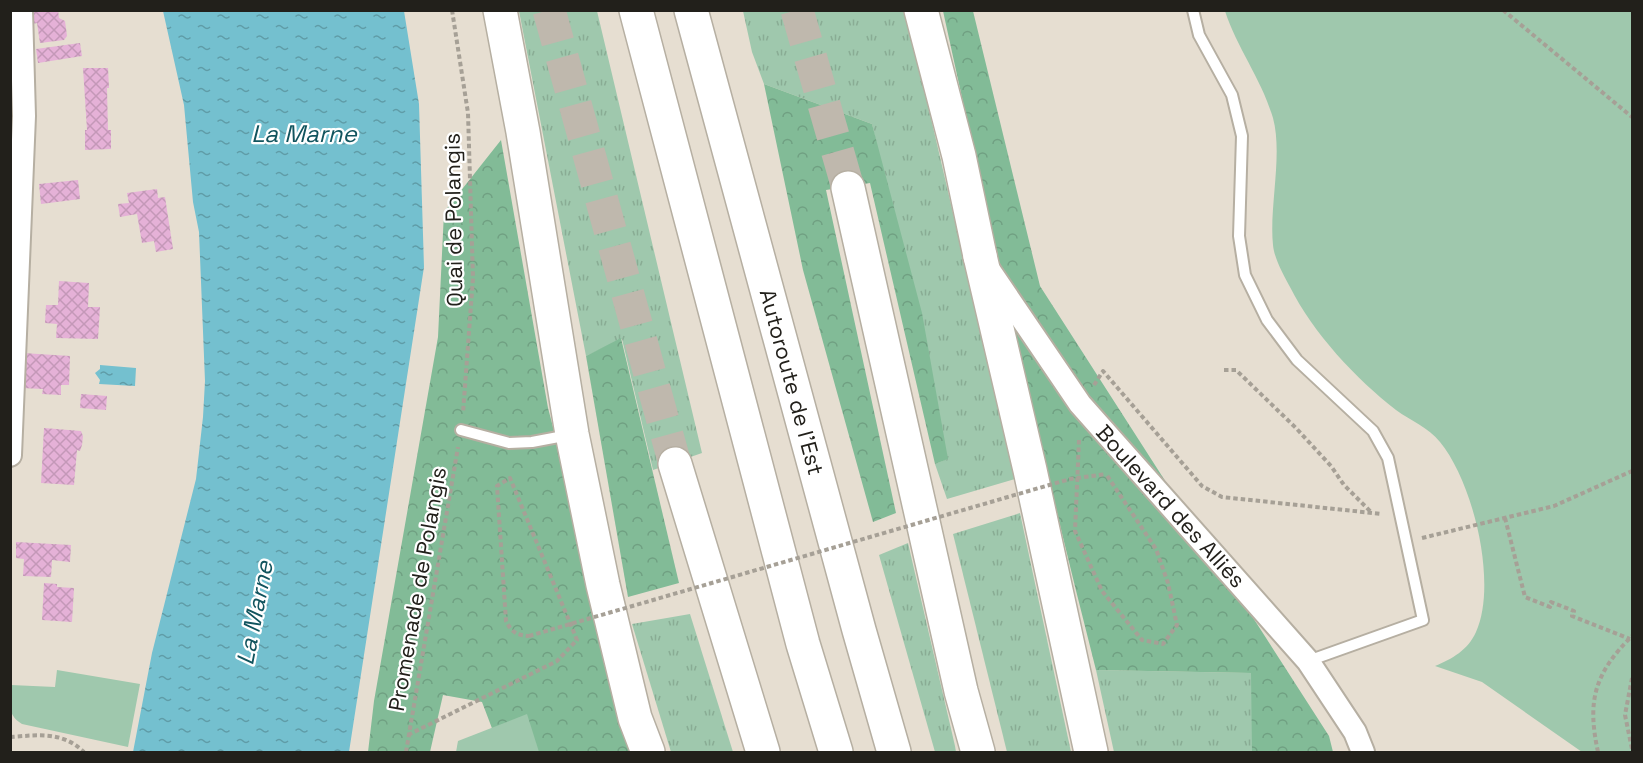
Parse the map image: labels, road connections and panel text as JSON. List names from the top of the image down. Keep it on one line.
{"streets":{"main road":["Autoroute de l’Est"],"street":["Boulevard des Alliés"],"path":["Quai de Polangis","Promenade de Polangis"]},"crossings":[["Quai de Polangis","Promenade de Polangis"]],"water":["La Marne"]}
